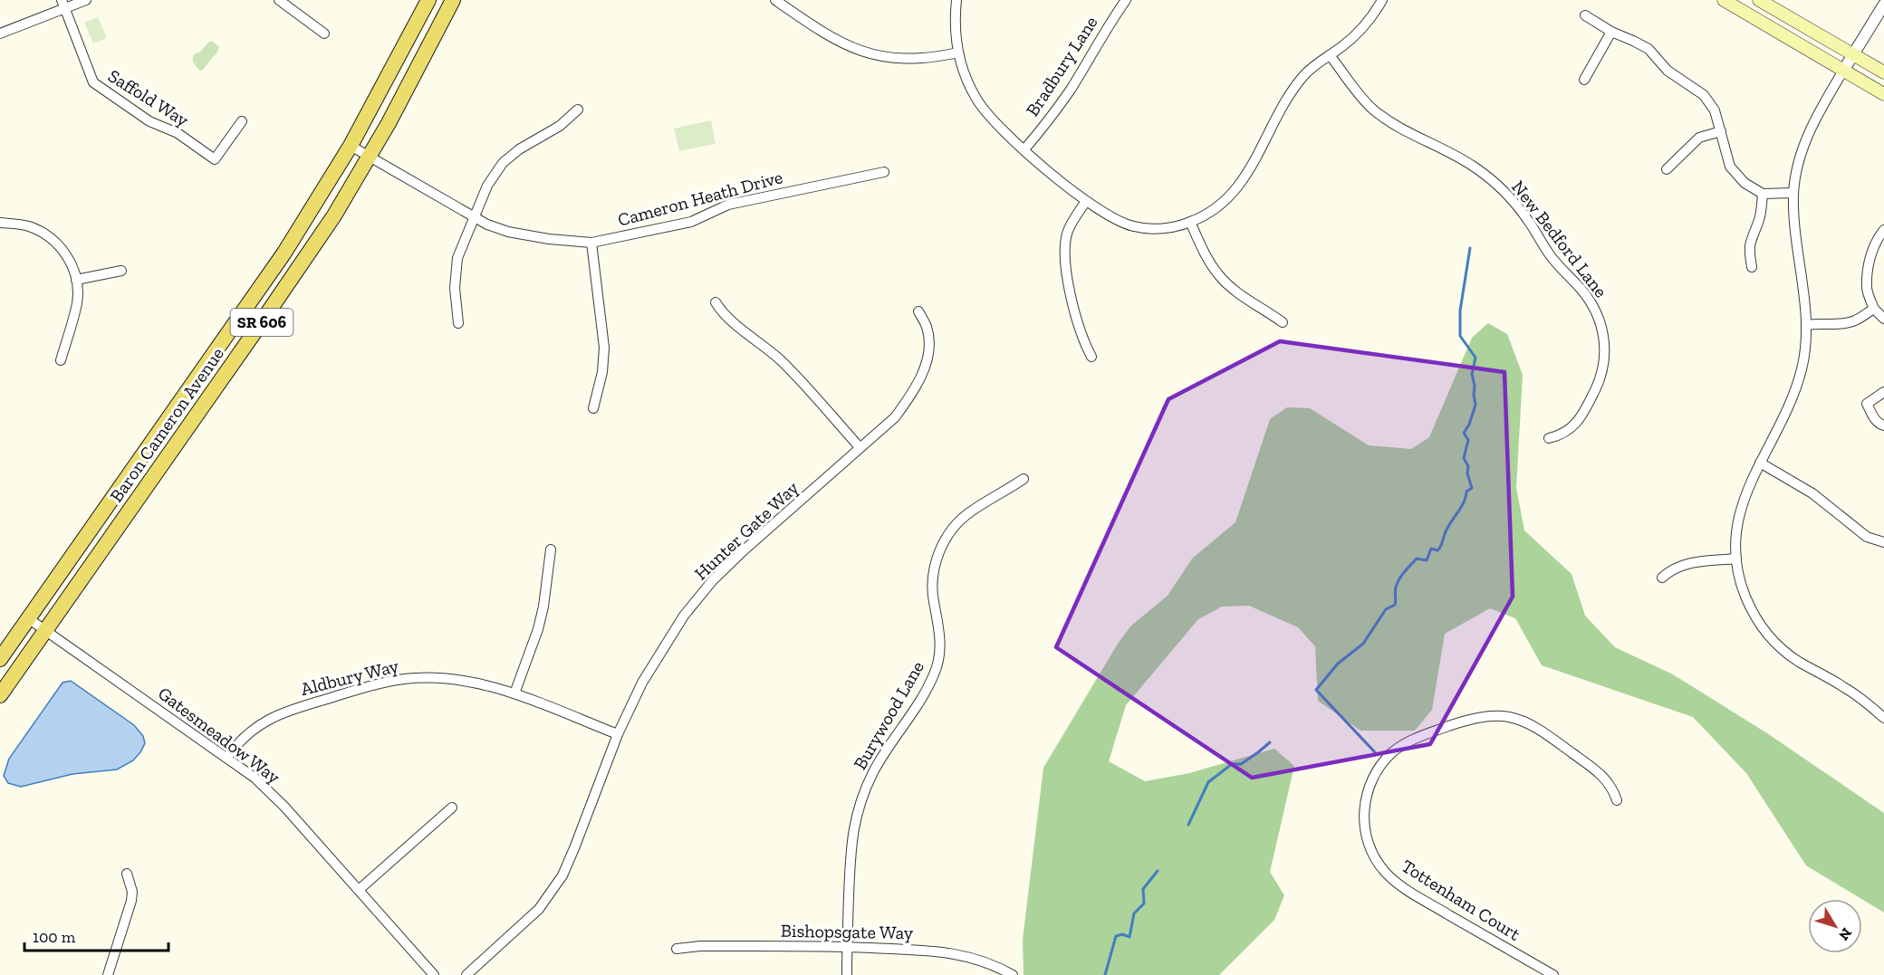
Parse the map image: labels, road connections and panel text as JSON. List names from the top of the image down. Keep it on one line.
{"streets":{"main road":["SR 606","Baron Cameron Avenue"],"street":["Bradbury Lane","Saffold Way","Cameron Heath Drive","New Bedford Lane","Hunter Gate Way","Aldbury Way","Burywood Lane","Gatesmeadow Way","Tottenham Court","Bishopsgate Way"]},"crossings":[["Cameron Heath Drive","Baron Cameron Avenue"],["Baron Cameron Avenue","Gatesmeadow Way"],["Hunter Gate Way","Aldbury Way"],["Aldbury Way","Gatesmeadow Way"],["Burywood Lane","Bishopsgate Way"]],"scale_bar":"100 m","north":"bottom right"}
